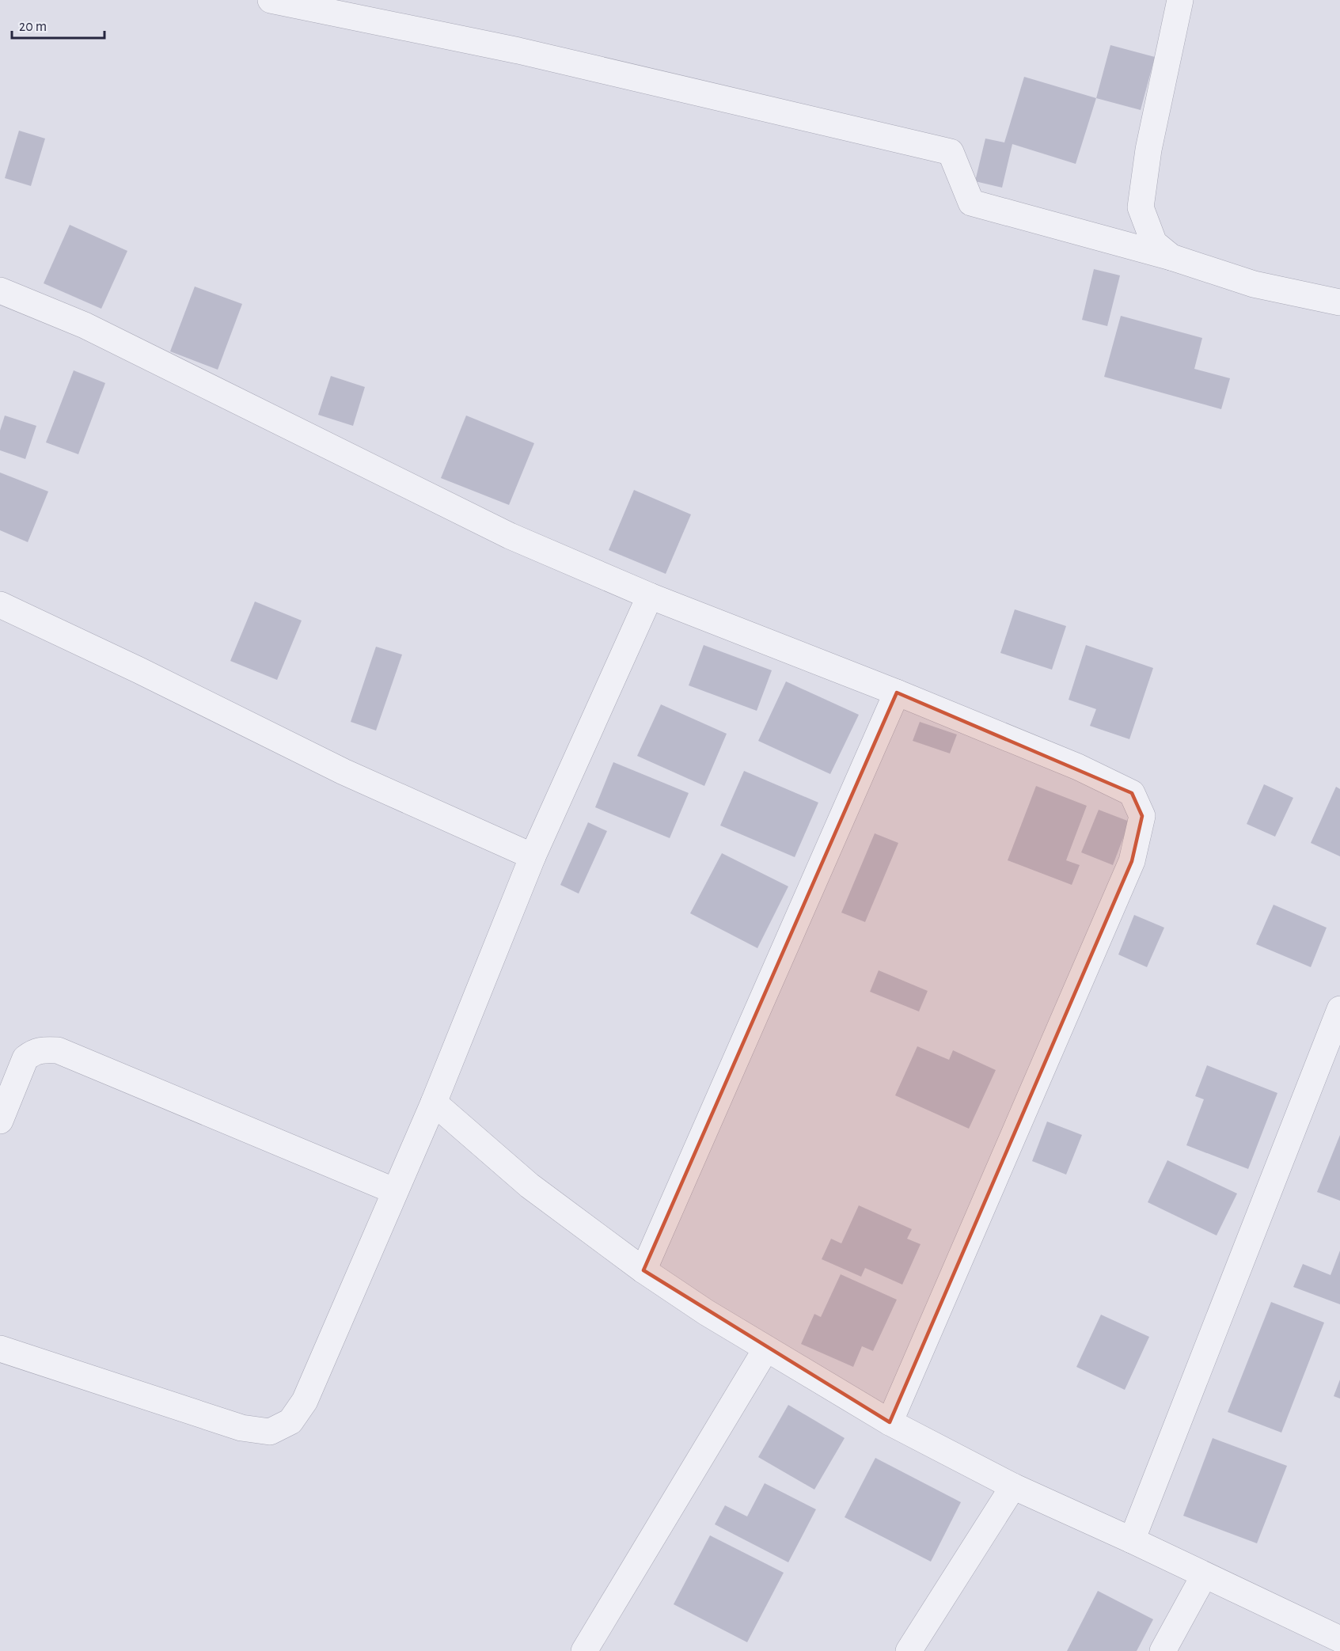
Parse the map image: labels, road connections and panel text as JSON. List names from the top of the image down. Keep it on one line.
{"scale_bar":"20 m"}
